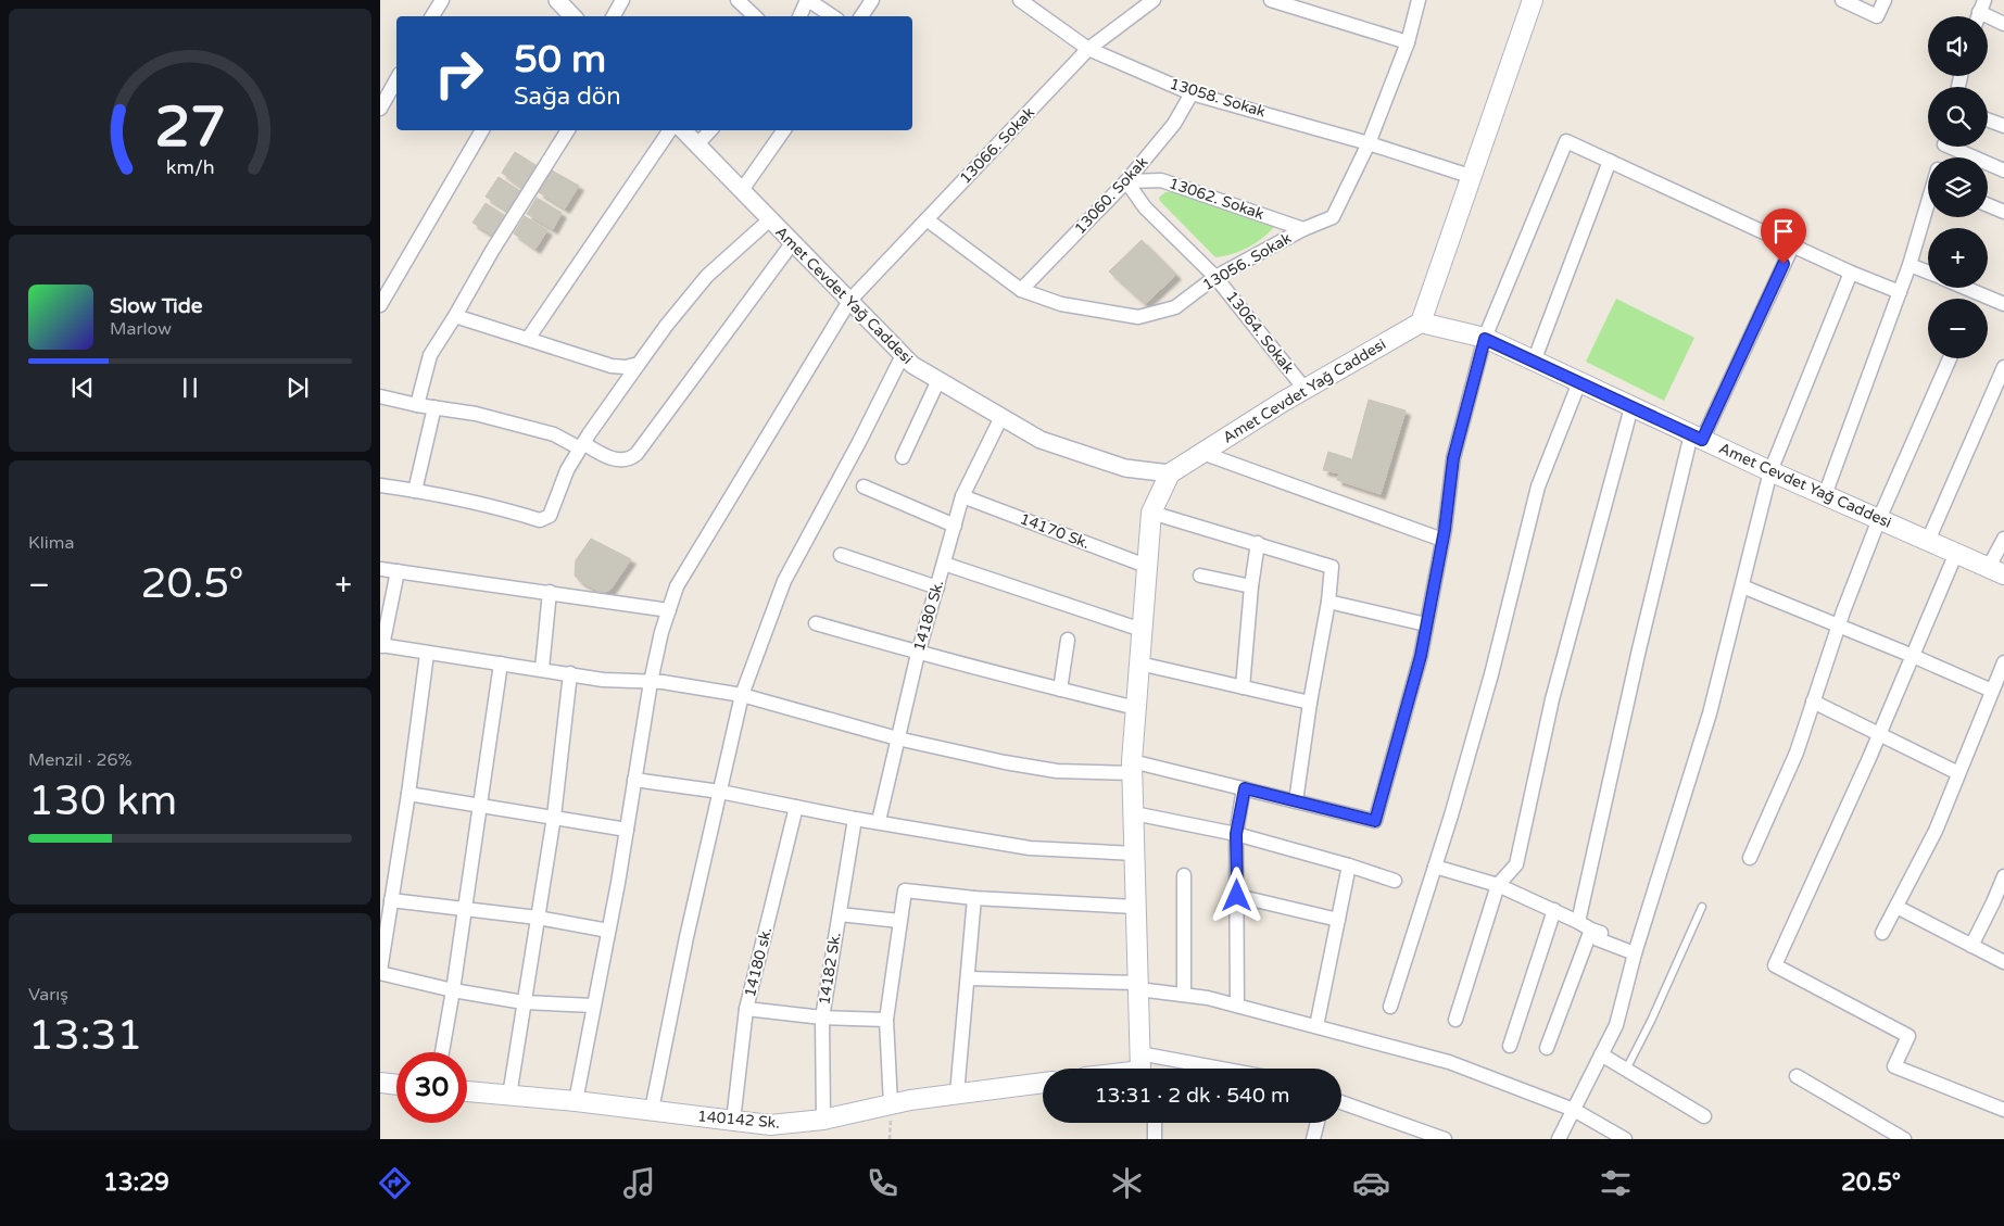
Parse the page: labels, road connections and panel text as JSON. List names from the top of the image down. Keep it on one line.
{"streets":{"main road":["Amet Cevdet Yağ Caddesi","140142 Sk."],"street":["13058. Sokak","13066. Sokak","13060. Sokak","13062. Sokak","13056. Sokak","13064. Sokak","14170 Sk.","14180 Sk.","14180 sk.","14182 Sk."]},"crossings":[["13058. Sokak","13066. Sokak"],["13058. Sokak","13060. Sokak"],["13058. Sokak","13056. Sokak"],["13066. Sokak","13056. Sokak"],["13066. Sokak","Amet Cevdet Yağ Caddesi"],["13066. Sokak","140142 Sk."],["13060. Sokak","13062. Sokak"],["13060. Sokak","13056. Sokak"],["13060. Sokak","13064. Sokak"],["13062. Sokak","13056. Sokak"],["13062. Sokak","13064. Sokak"],["13056. Sokak","13064. Sokak"],["Amet Cevdet Yağ Caddesi","13064. Sokak"],["Amet Cevdet Yağ Caddesi","14180 Sk."],["14170 Sk.","14180 Sk."],["14180 sk.","140142 Sk."],["14182 Sk.","140142 Sk."]],"page":{"map_buttons":["+","−"],"turn":["50 m","Sağa dön"],"song":["Slow Tide","Marlow"],"tile":["Klima",["Menzil · 26%","130 km"],["Varış","13:31"]],"heat":["−","20.5°","+"],"limit":"30","trip":"13:31 · 2 dk · 540 m","tabs":["13:29","20.5°"],"gauge":["27","km/h"]}}
